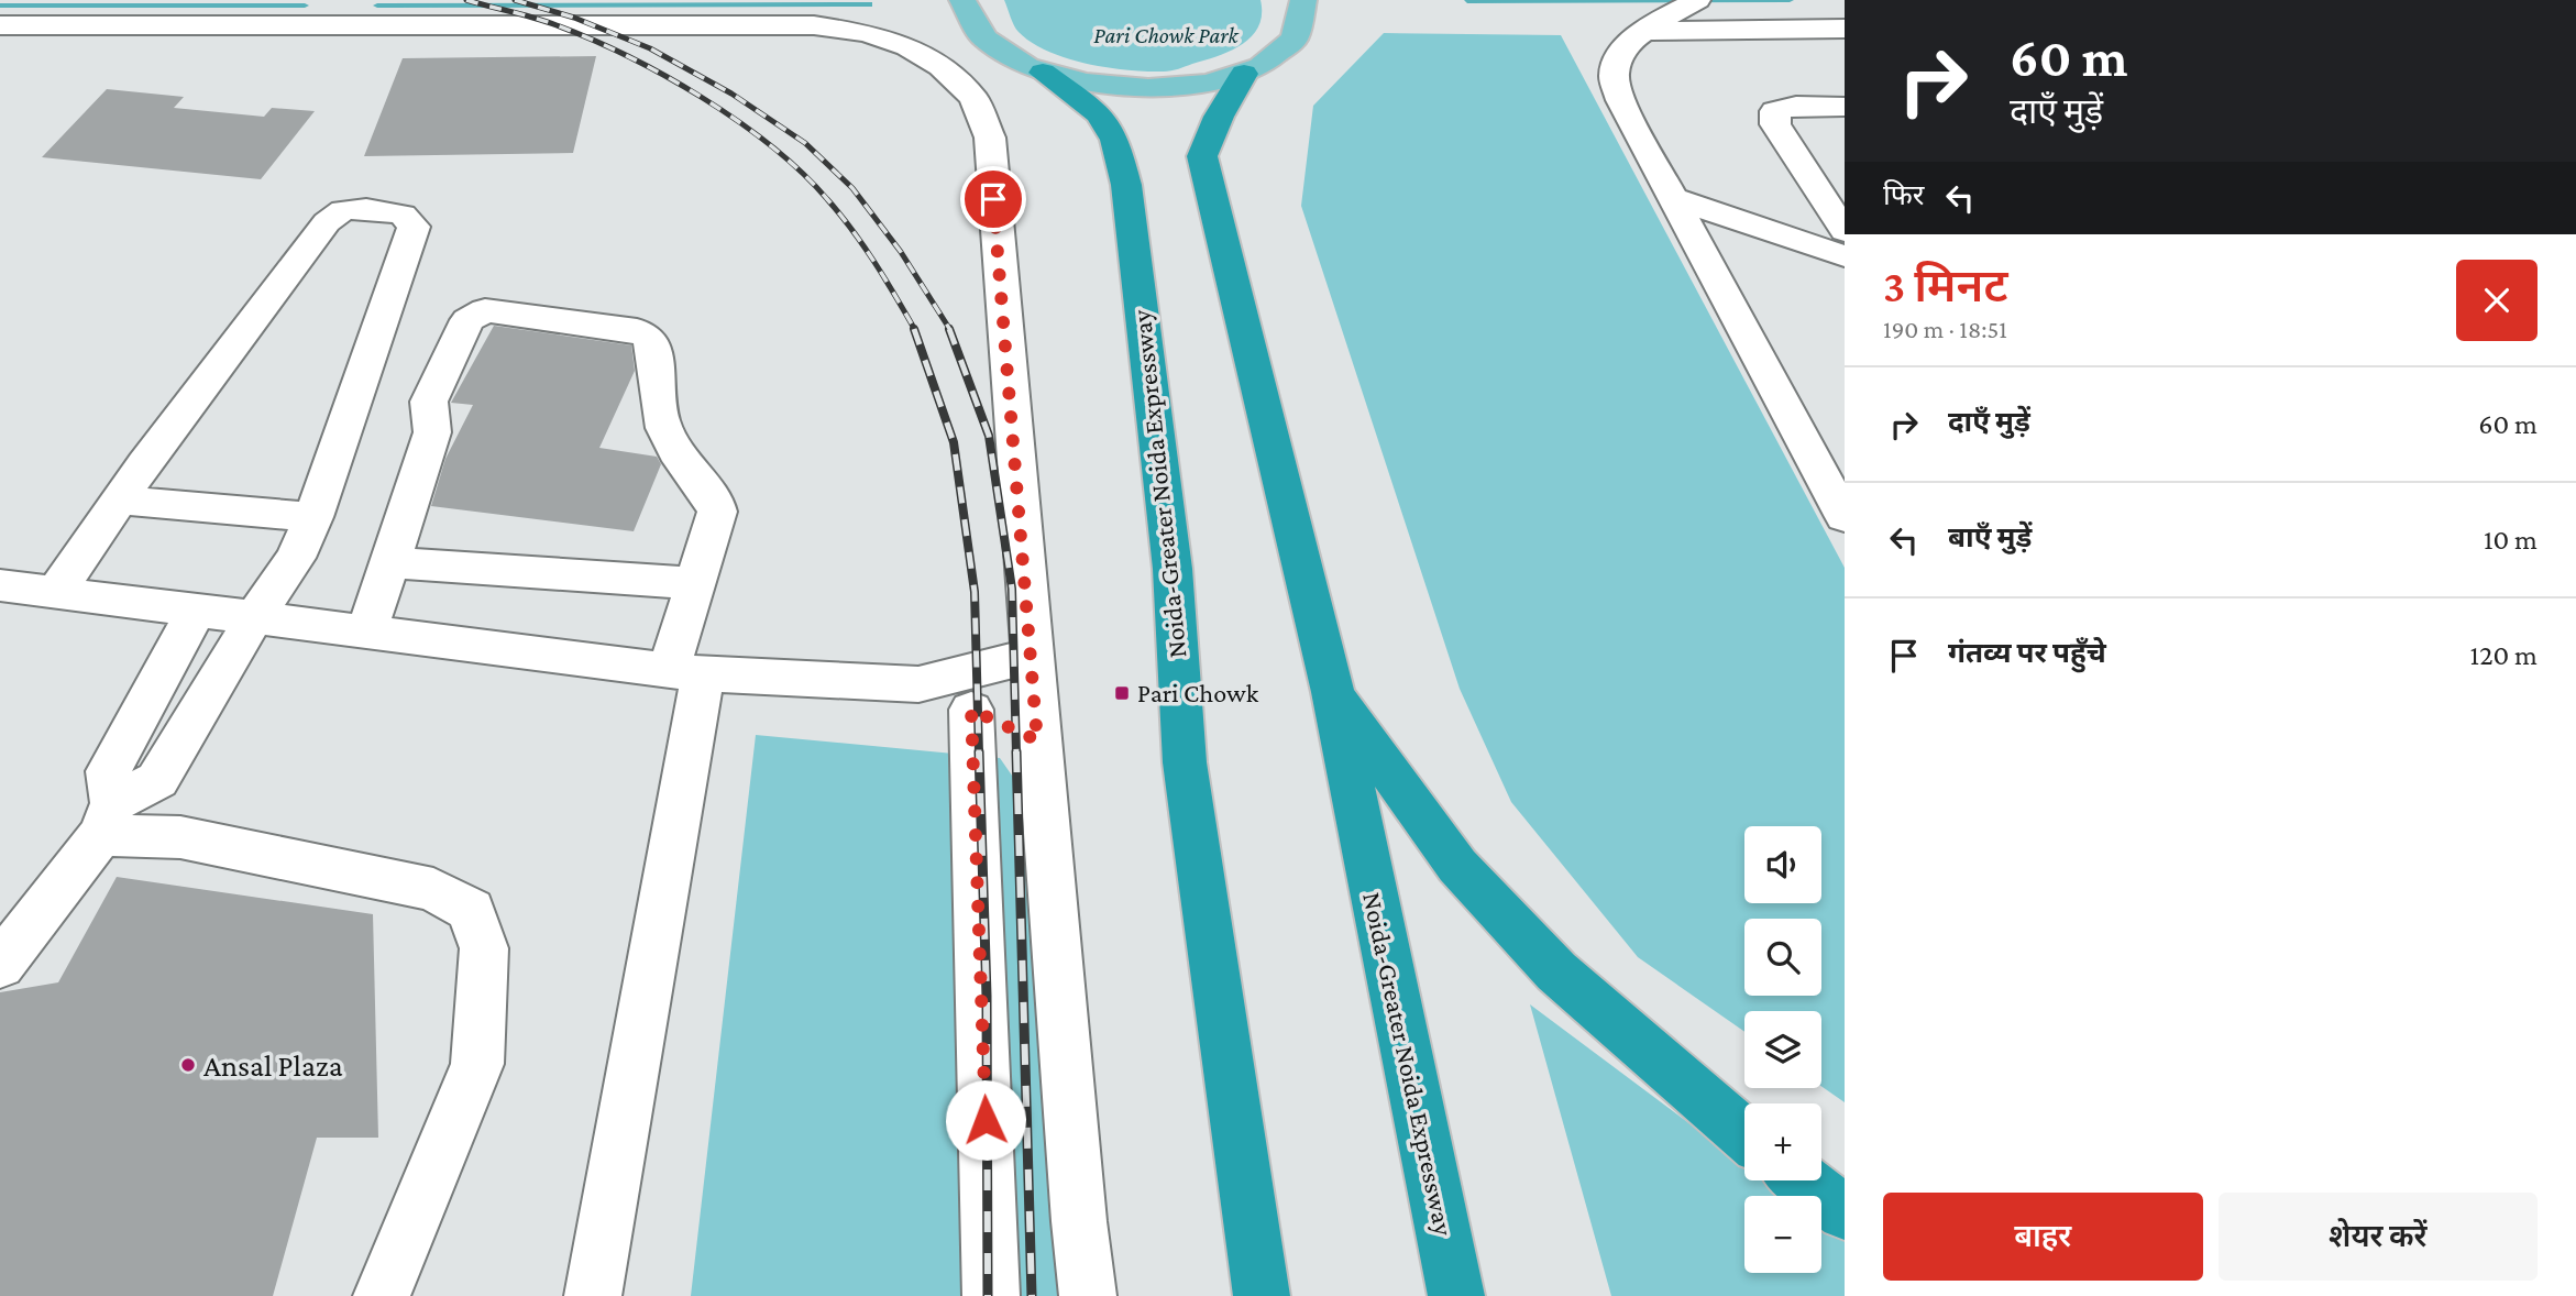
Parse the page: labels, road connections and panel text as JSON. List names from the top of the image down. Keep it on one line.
{"streets":{"highway":["Noida-Greater Noida Expressway"]},"parks":["Pari Chowk Park"],"places":{"transit":["Pari Chowk"],"other":["Ansal Plaza"]},"page":{"turn":["60 m","दाएँ मुड़ें"],"then":"फिर","heading":["3 मिनट","190 m · 18:51"],"list":[{"name":"दाएँ मुड़ें","value":"60 m"},{"name":"बाएँ मुड़ें","value":"10 m"},{"name":"गंतव्य पर पहुँचे","value":"120 m"}],"map_buttons":["+","−"],"buttons":["बाहर","शेयर करें"]}}
